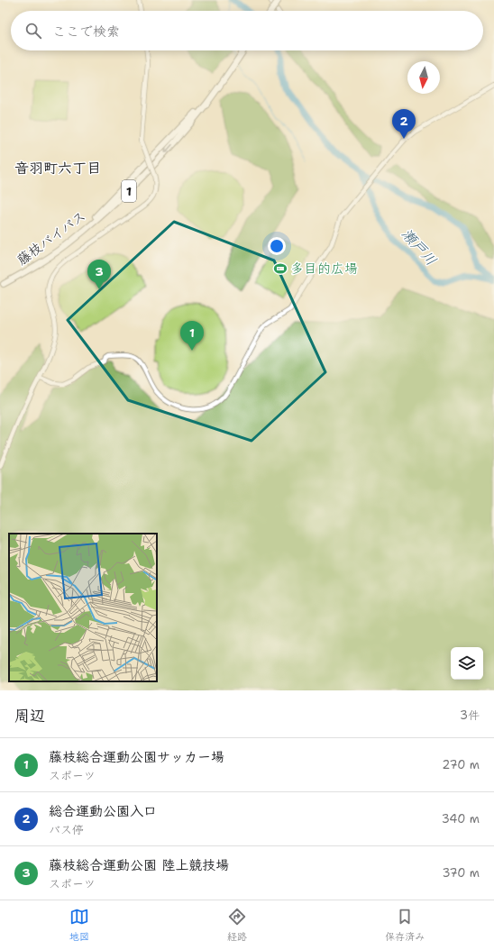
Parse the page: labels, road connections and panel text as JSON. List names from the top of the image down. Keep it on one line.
{"streets":{"highway":["1","藤枝バイパス"]},"districts":["音羽町六丁目"],"water":["瀬戸川"],"places":{"sports":["多目的広場"]},"north":"bottom","page":{"search":"ここで検索","pins":["2","3","1"],"heading":["周辺","3件"],"list":[{"mark":"1","name":"藤枝総合運動公園サッカー場","note":"スポーツ","value":"270 m"},{"mark":"2","name":"総合運動公園入口","note":"バス停","value":"340 m"},{"mark":"3","name":"藤枝総合運動公園 陸上競技場","note":"スポーツ","value":"370 m"}],"nav":["地図","経路","保存済み"]}}
